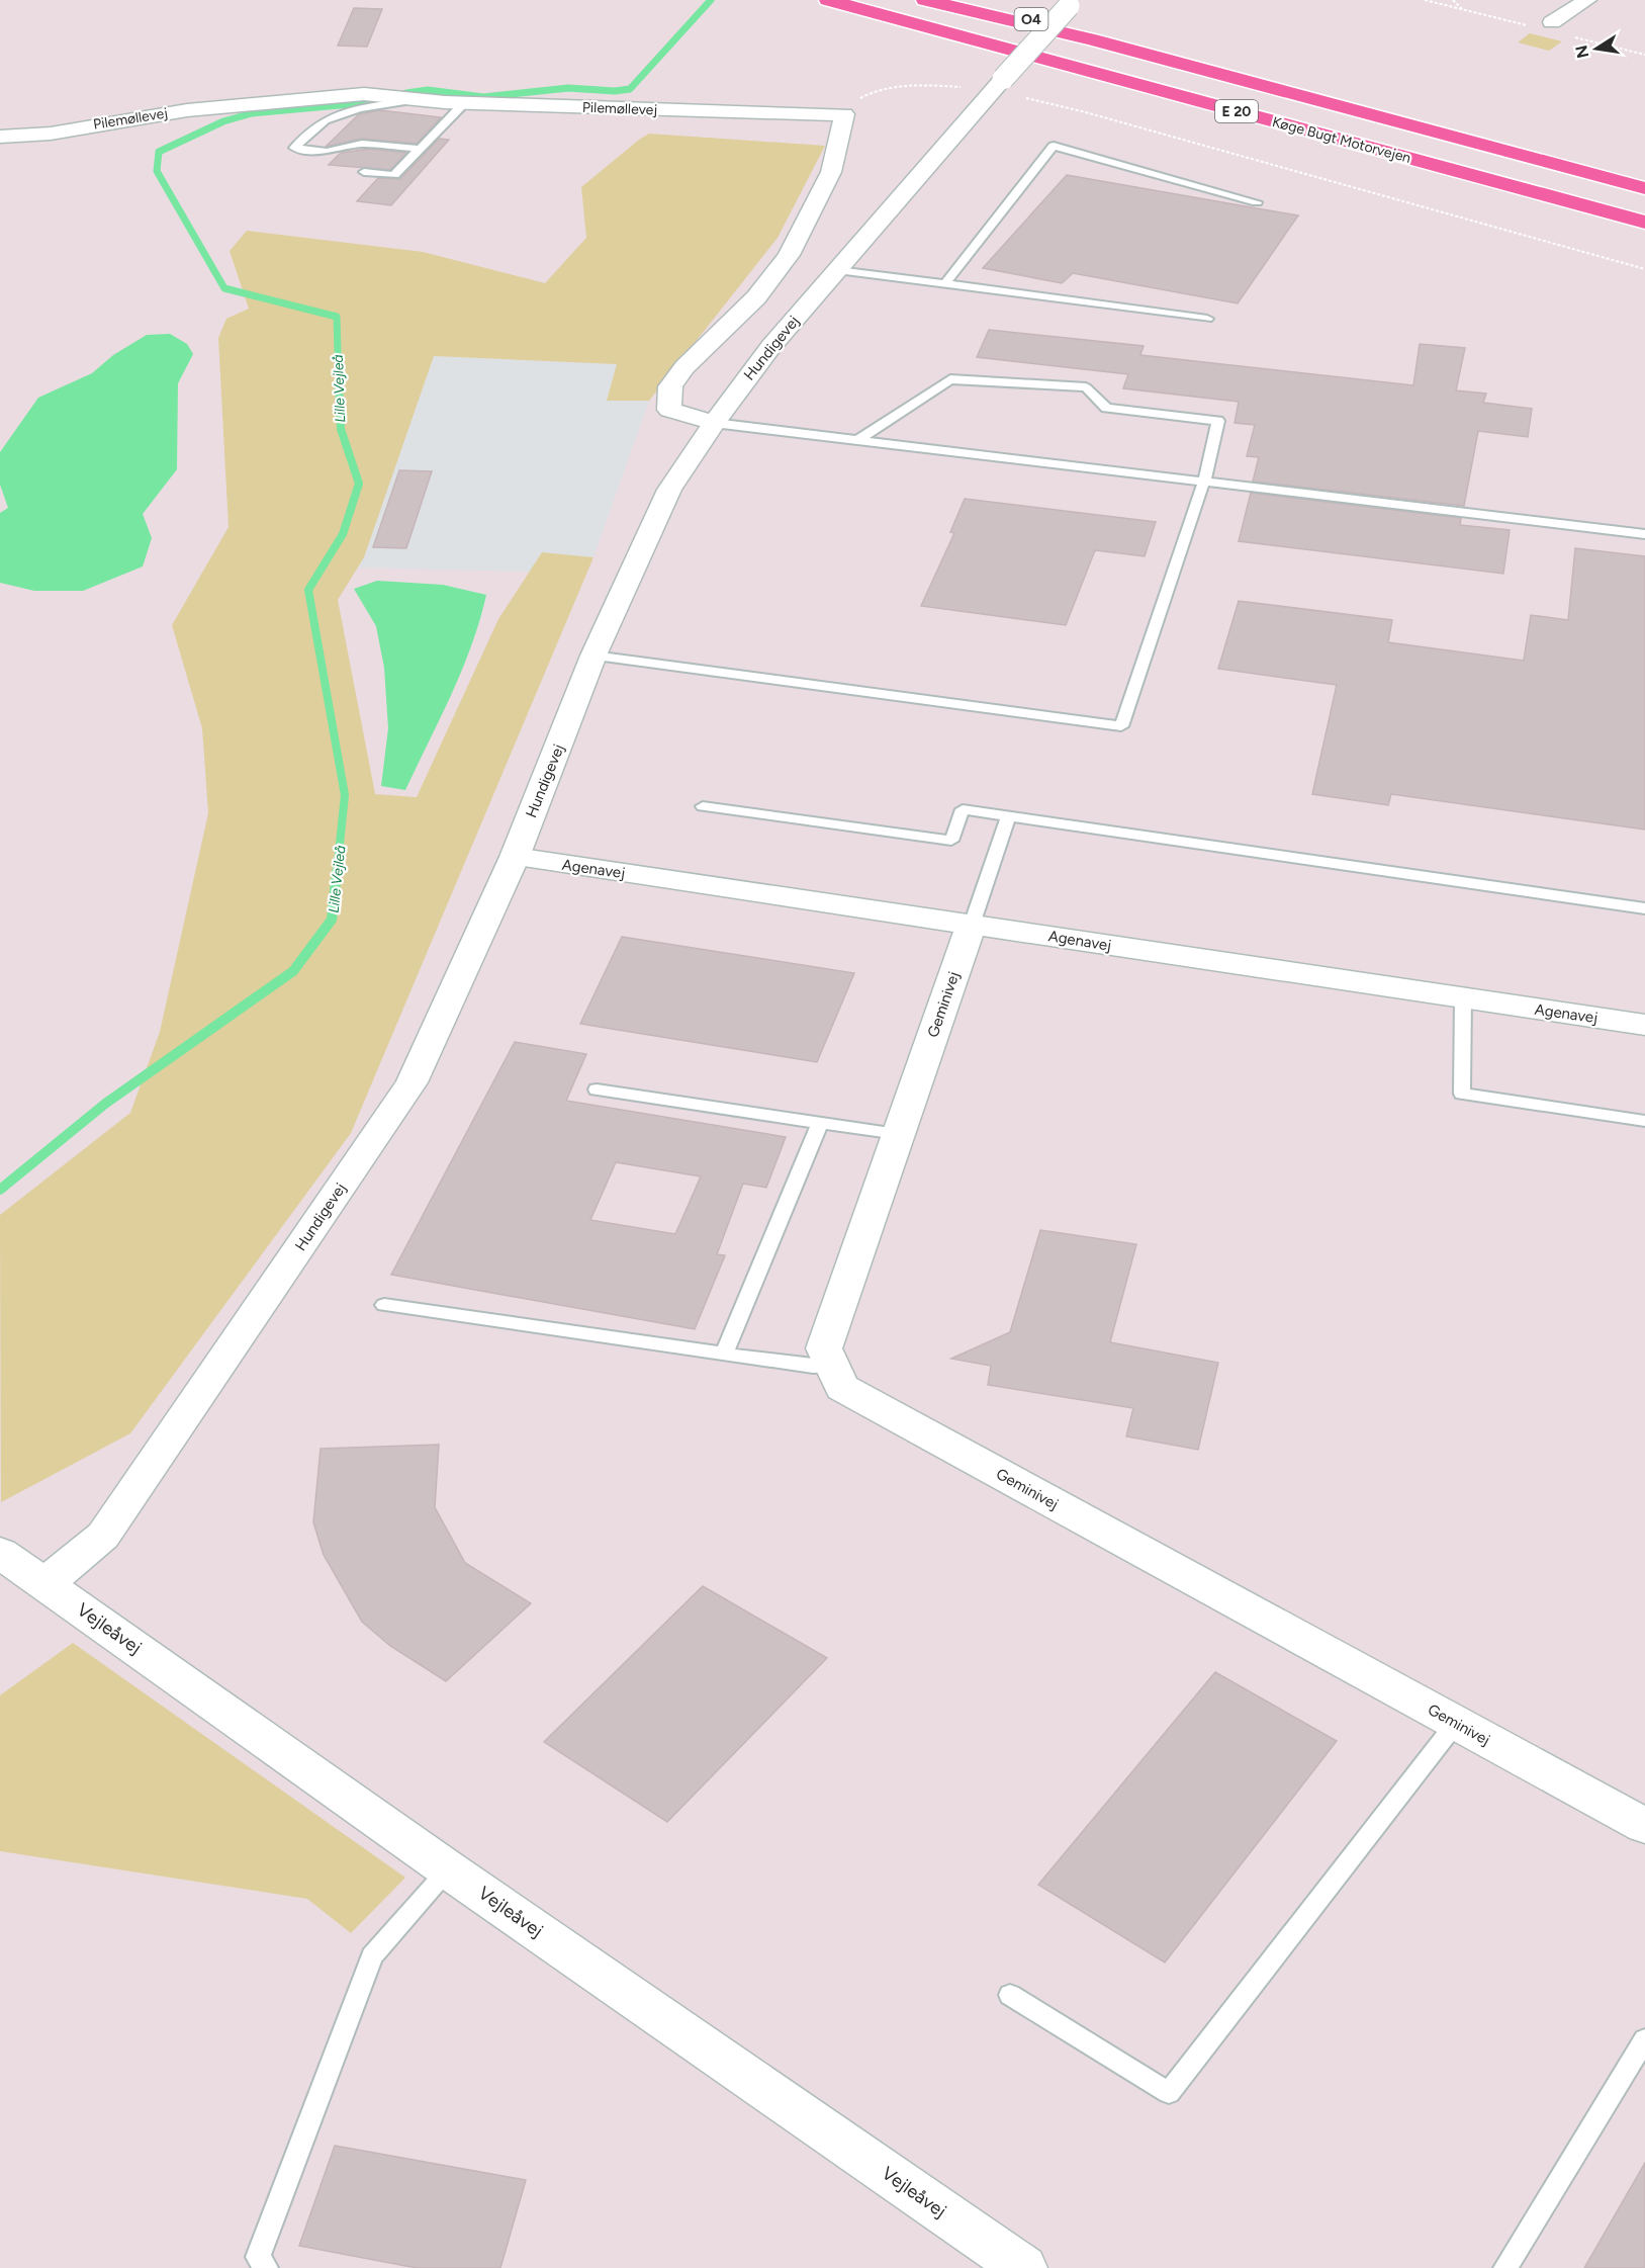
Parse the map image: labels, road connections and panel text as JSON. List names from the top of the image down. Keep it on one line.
{"streets":{"highway":["O4","E 20","Køge Bugt Motorvejen"],"street":["Pilemøllevej","Hundigevej","Agenavej","Geminivej","Vejleåvej"]},"crossings":[["O4","E 20"],["Hundigevej","Agenavej"],["Hundigevej","Vejleåvej"],["Agenavej","Geminivej"]],"water":["Lille Vejleå"],"north":"left"}
